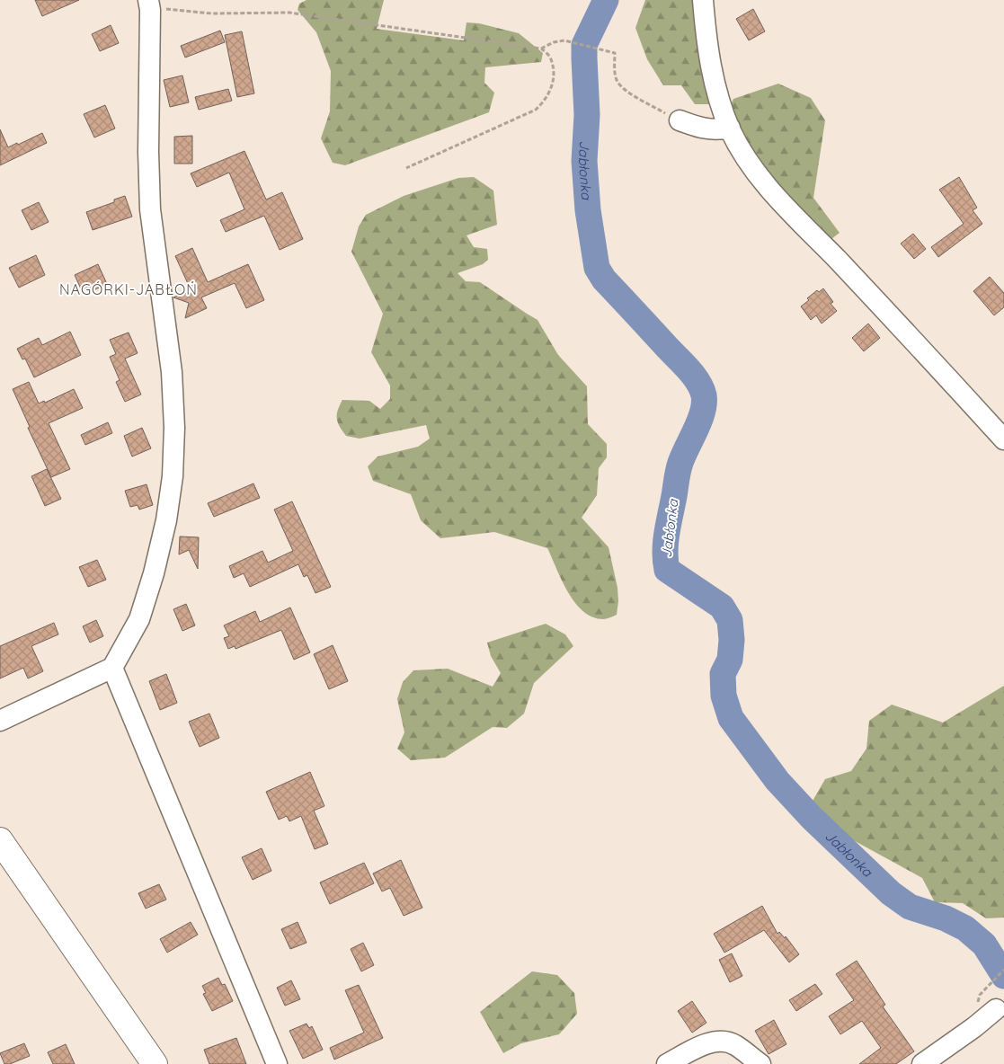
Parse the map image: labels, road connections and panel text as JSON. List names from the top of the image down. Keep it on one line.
{"districts":["NAGÓRKI-JABŁOŃ"],"water":["Jabłonka"]}
